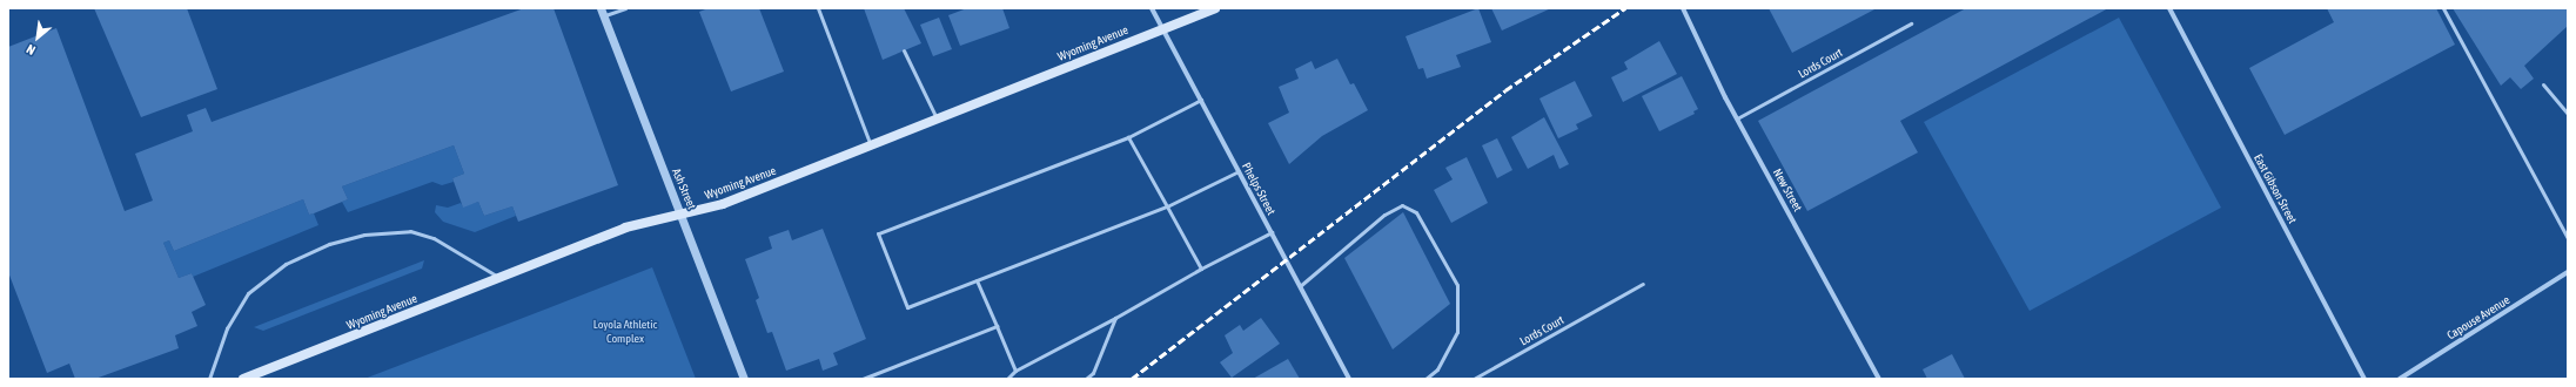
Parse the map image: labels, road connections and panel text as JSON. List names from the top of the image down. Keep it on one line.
{"streets":{"main road":["Wyoming Avenue"],"street":["Ash Street","Phelps Street","East Gibson Street","New Street","Capouse Avenue"],"lane":["Lords Court"]},"crossings":[["Wyoming Avenue","Ash Street"],["Wyoming Avenue","Phelps Street"],["Lords Court","New Street"]],"parks":["Loyola Athletic Complex"],"north":"bottom left"}
